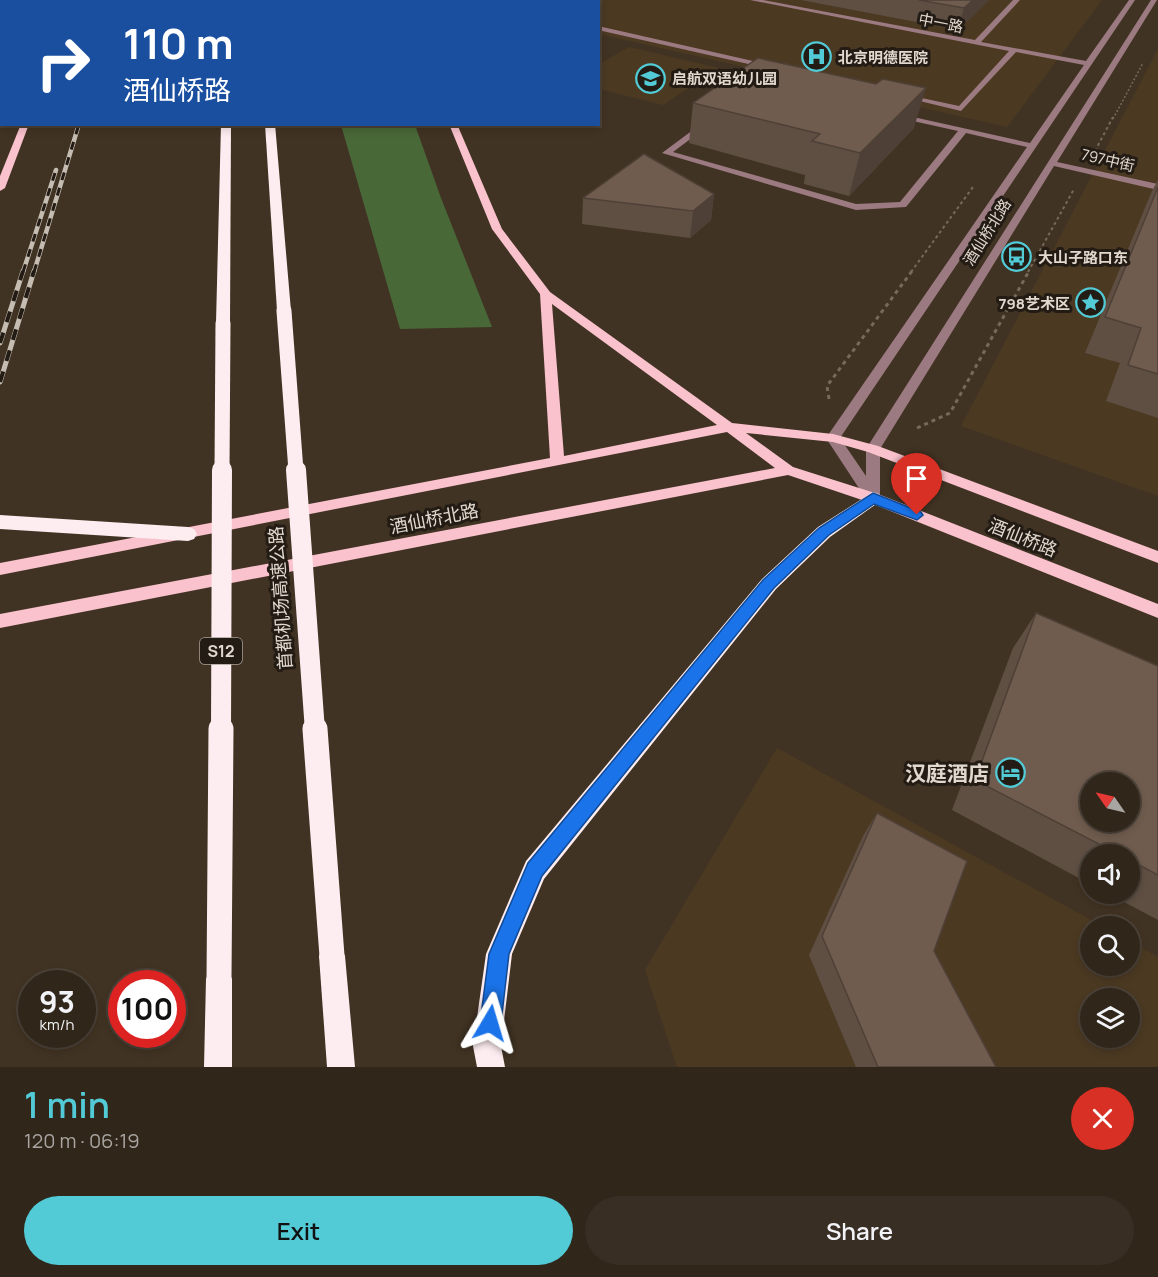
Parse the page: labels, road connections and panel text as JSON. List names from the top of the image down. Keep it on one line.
{"streets":{"highway":["首都机场高速公路","S12"],"main road":["酒仙桥北路","酒仙桥路"],"street":["中一路","797中街"]},"crossings":[["中一路","酒仙桥北路"],["797中街","酒仙桥北路"],["酒仙桥北路","酒仙桥路"]],"places":{"hospital":["北京明德医院"],"school or university":["启航双语幼儿园"],"bus stop":["大山子路口东"],"place":["798艺术区"],"hotel":["汉庭酒店"]},"north":"top left","page":{"turn":["110 m","酒仙桥路"],"speed":"93 km/h","limit":"100","heading":["1 min","120 m · 06:19"],"buttons":["Exit","Share"]}}
